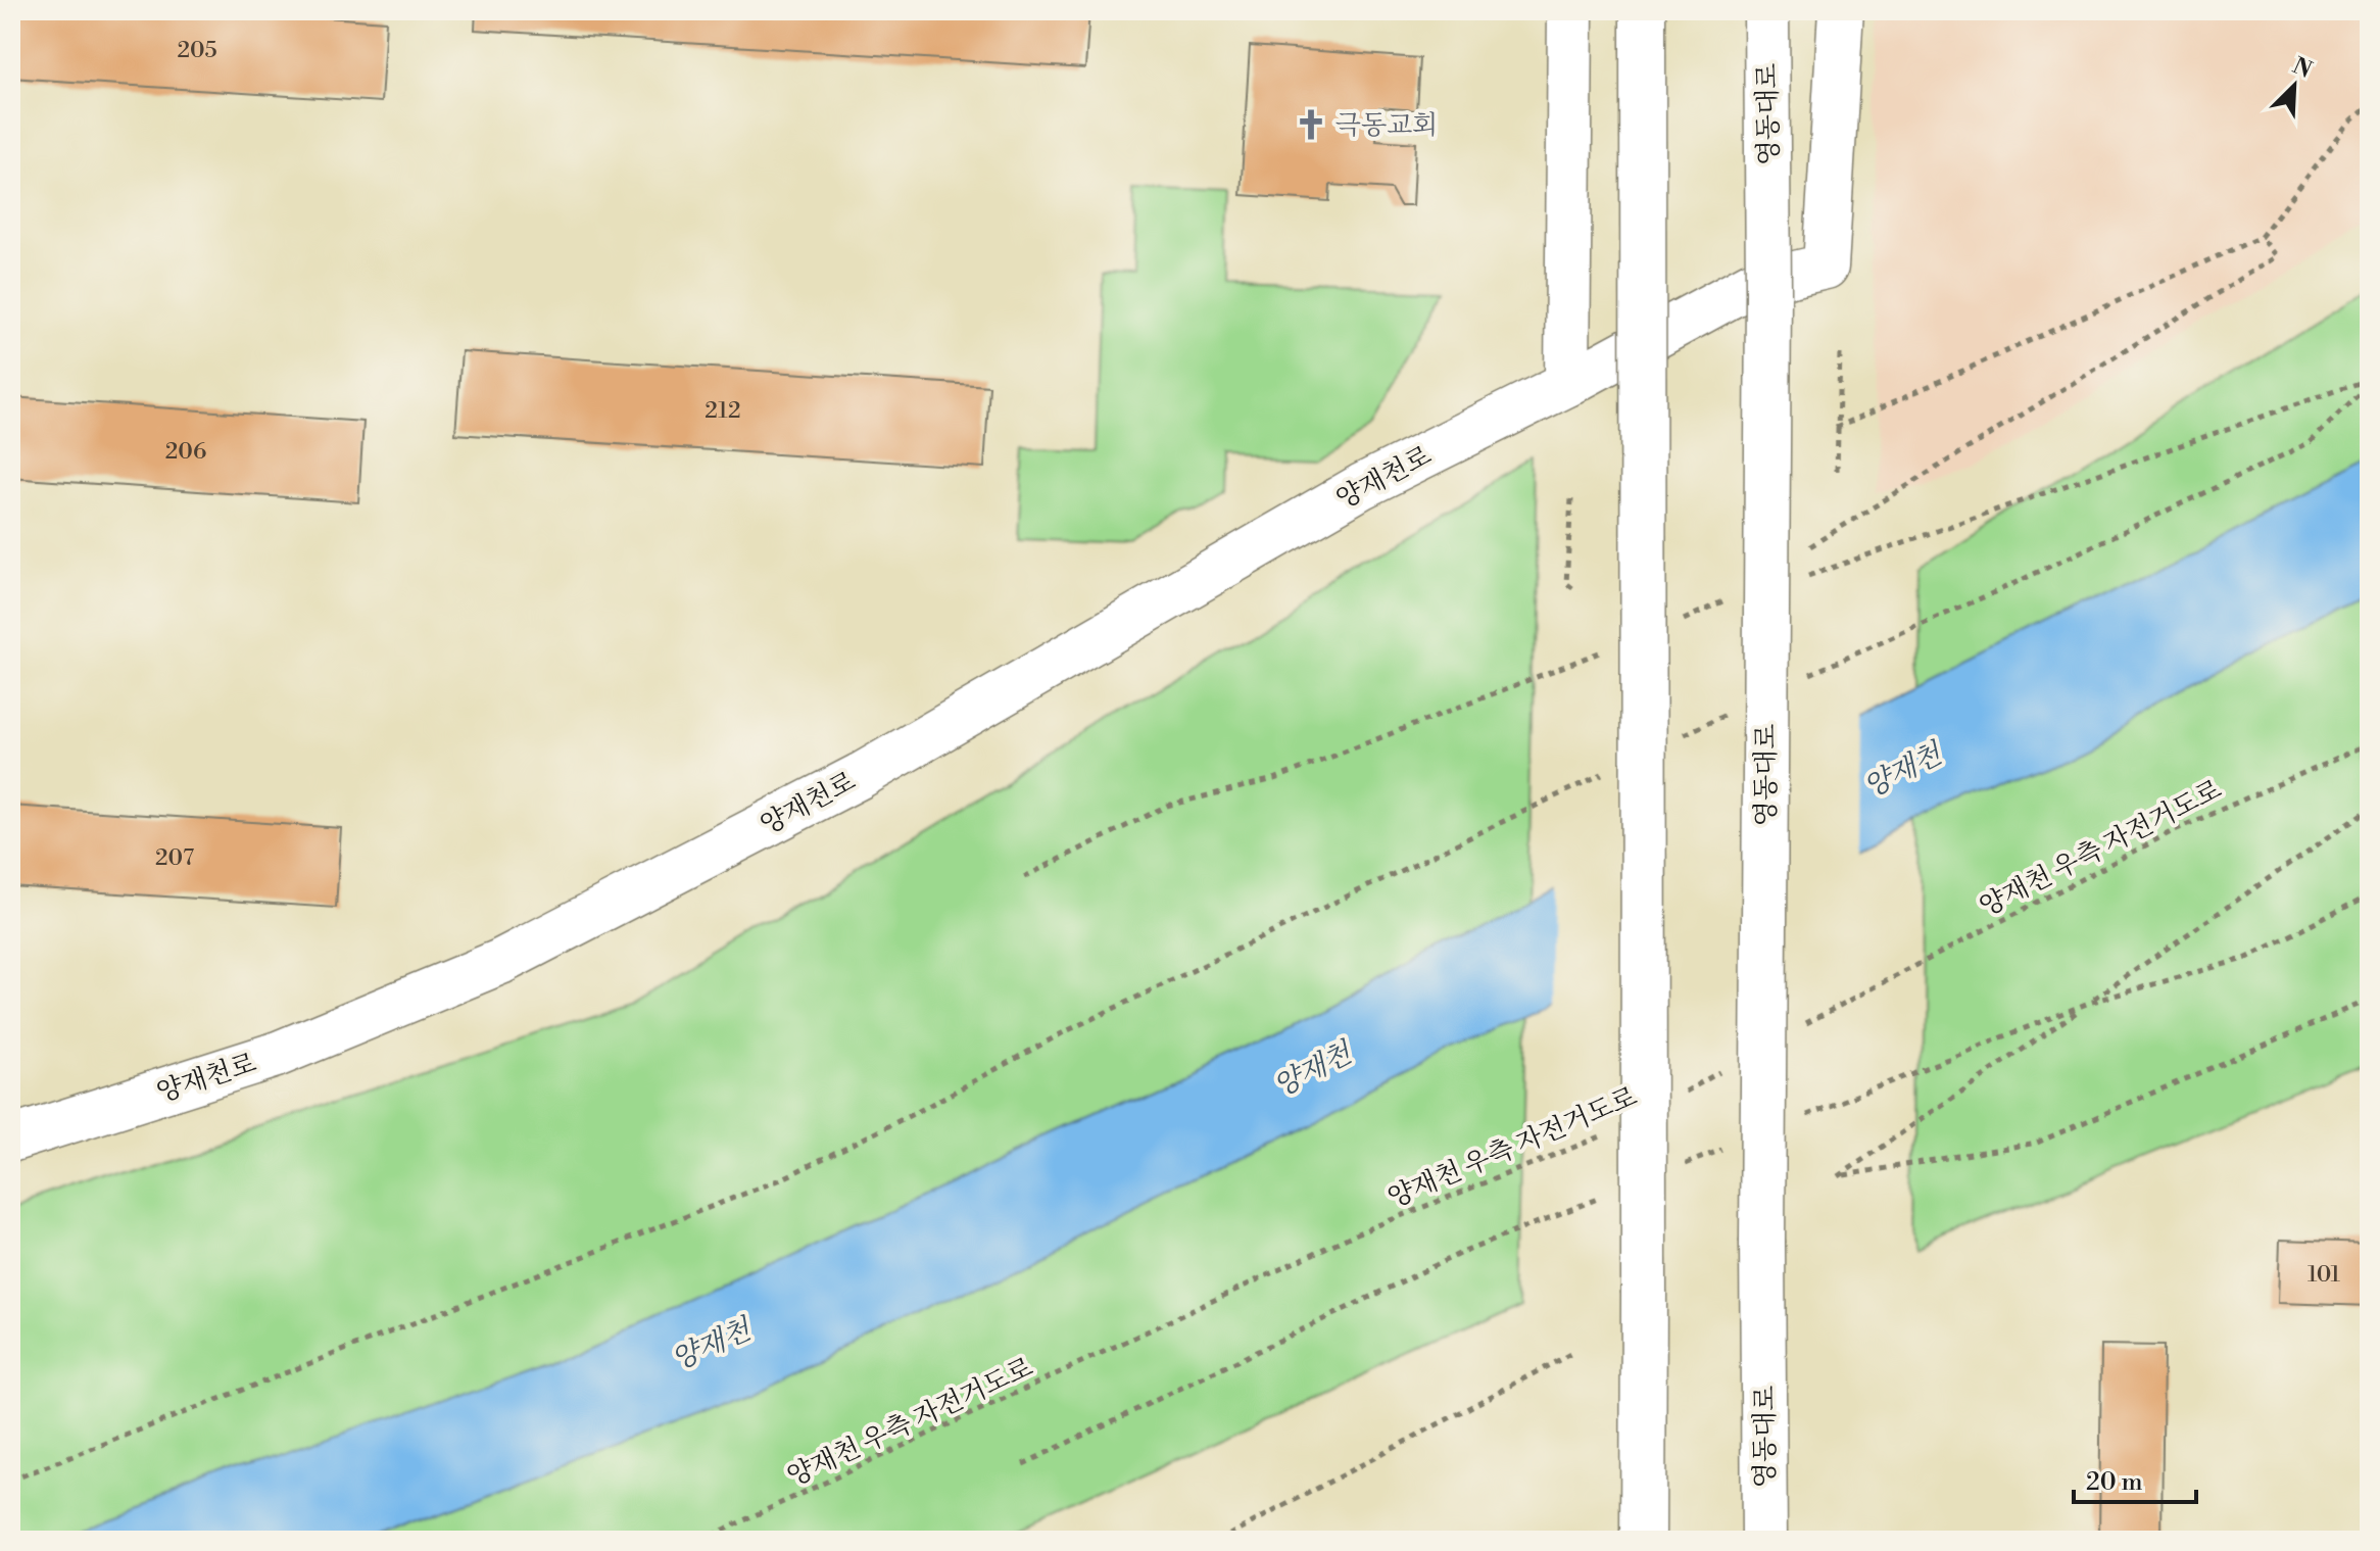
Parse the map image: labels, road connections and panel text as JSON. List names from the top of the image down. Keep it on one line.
{"streets":{"main road":["영동대로","양재천로"],"path":["양재천 우측 자전거도로"]},"water":["양재천"],"places":{"church":["극동교회"]},"house_numbers":["205","212","206","207","101"],"scale_bar":"20 m","north":"top right"}
